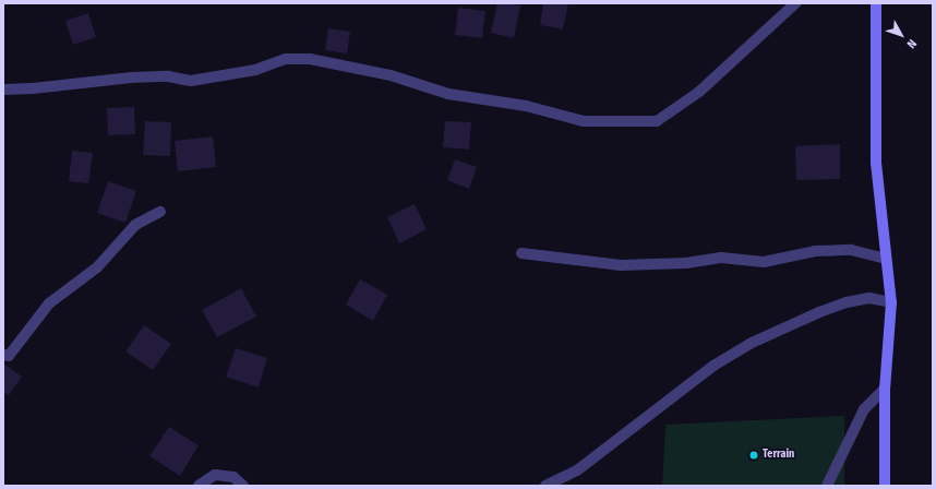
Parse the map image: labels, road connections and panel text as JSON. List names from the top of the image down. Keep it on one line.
{"places":["Terrain"],"north":"bottom right"}
